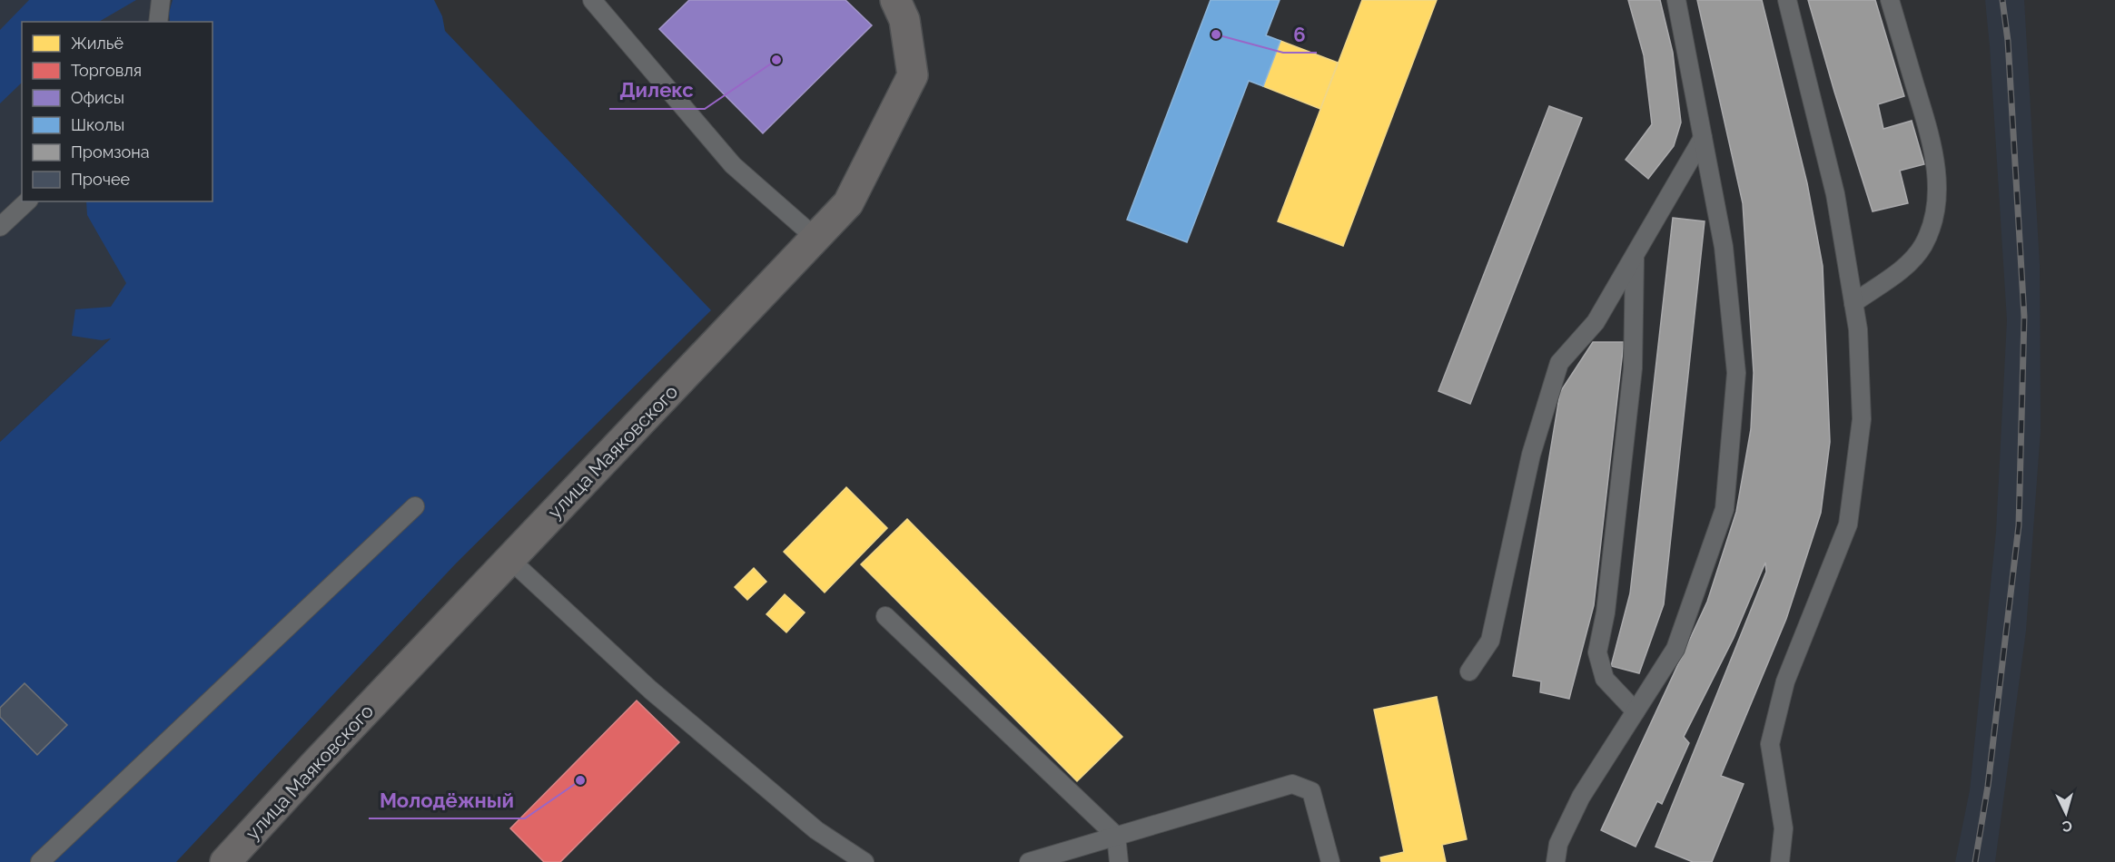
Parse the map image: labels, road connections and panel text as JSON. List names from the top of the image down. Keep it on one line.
{"streets":{"street":["улица Маяковского"]},"places":["6","Дилекс","Молодёжный"],"legend":["Жильё","Торговля","Офисы","Школы","Промзона","Прочее"],"north":"bottom"}
